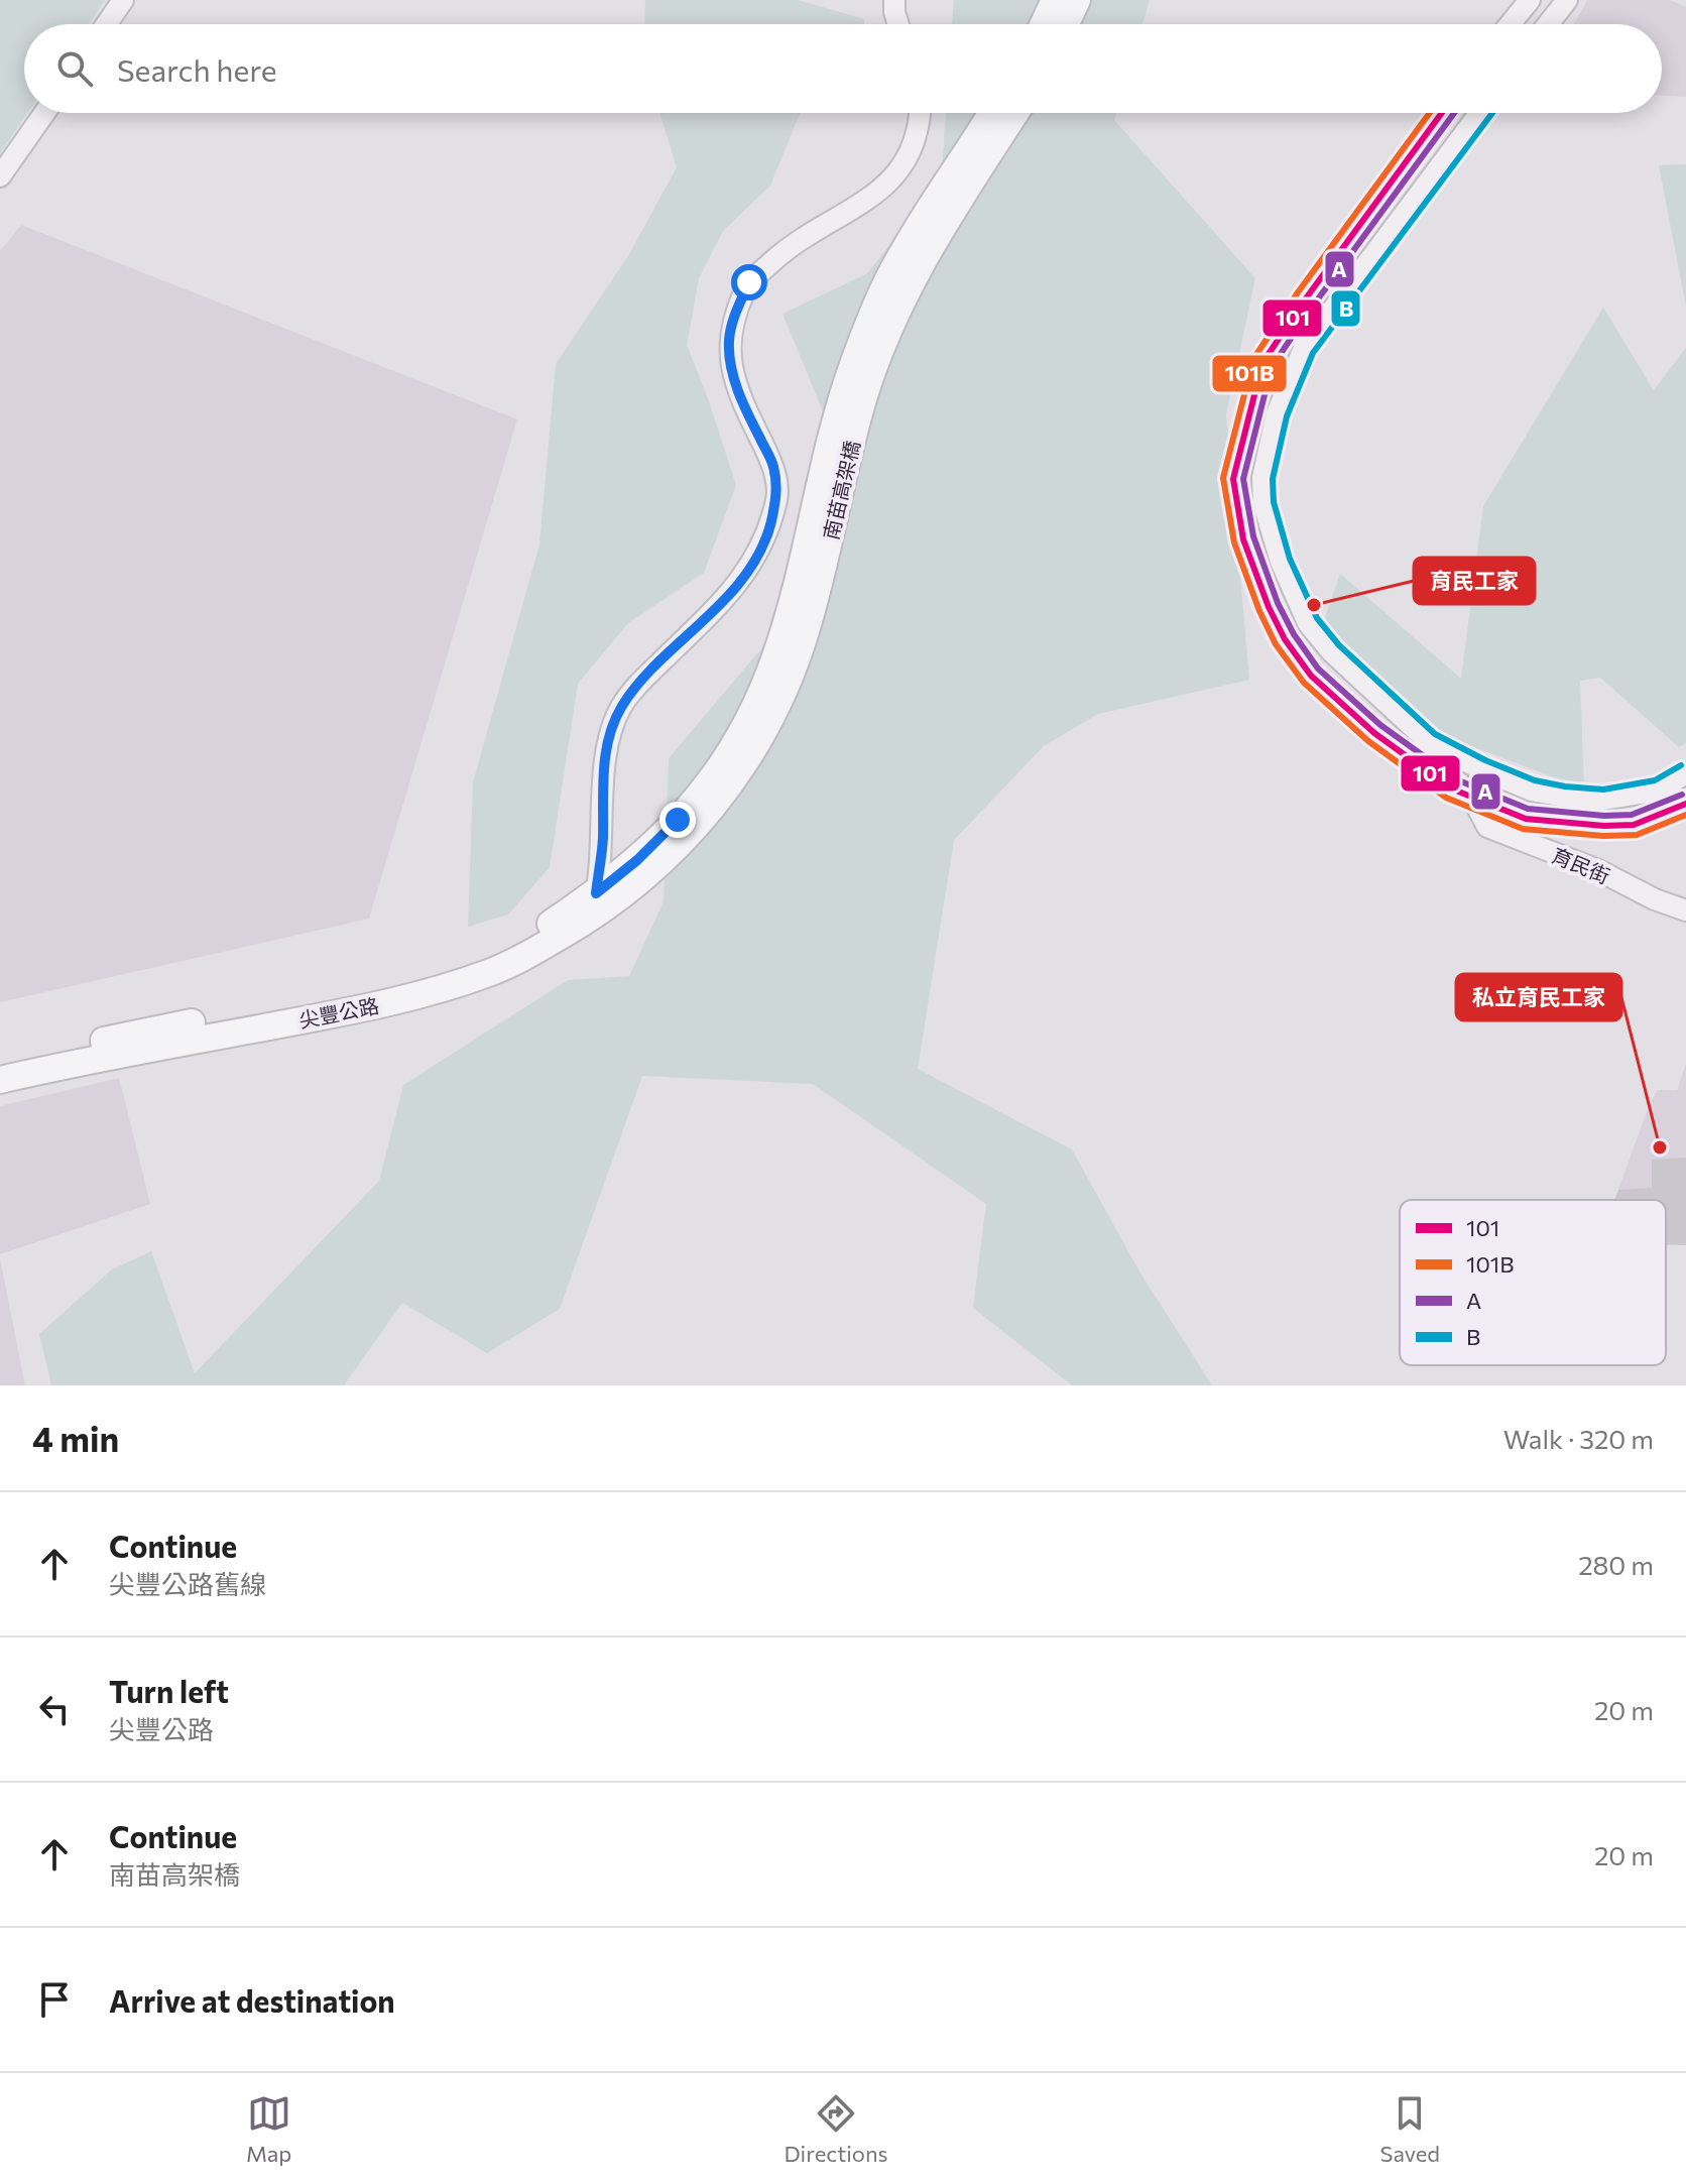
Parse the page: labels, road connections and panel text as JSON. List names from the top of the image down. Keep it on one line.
{"streets":{"main road":["南苗高架橋","尖豐公路"],"street":["育民街"]},"crossings":[["南苗高架橋","尖豐公路"]],"places":["育民工家","私立育民工家"],"lines":["transit line 101","transit line 101B","transit line A","transit line B"],"legend":["101","101B","A","B"],"page":{"search":"Search here","heading":["4 min","Walk · 320 m"],"list":[["Continue","尖豐公路舊線","280 m"],["Turn left","尖豐公路","20 m"],["Continue","南苗高架橋","20 m"],"Arrive at destination"],"nav":["Map","Directions","Saved"]}}
